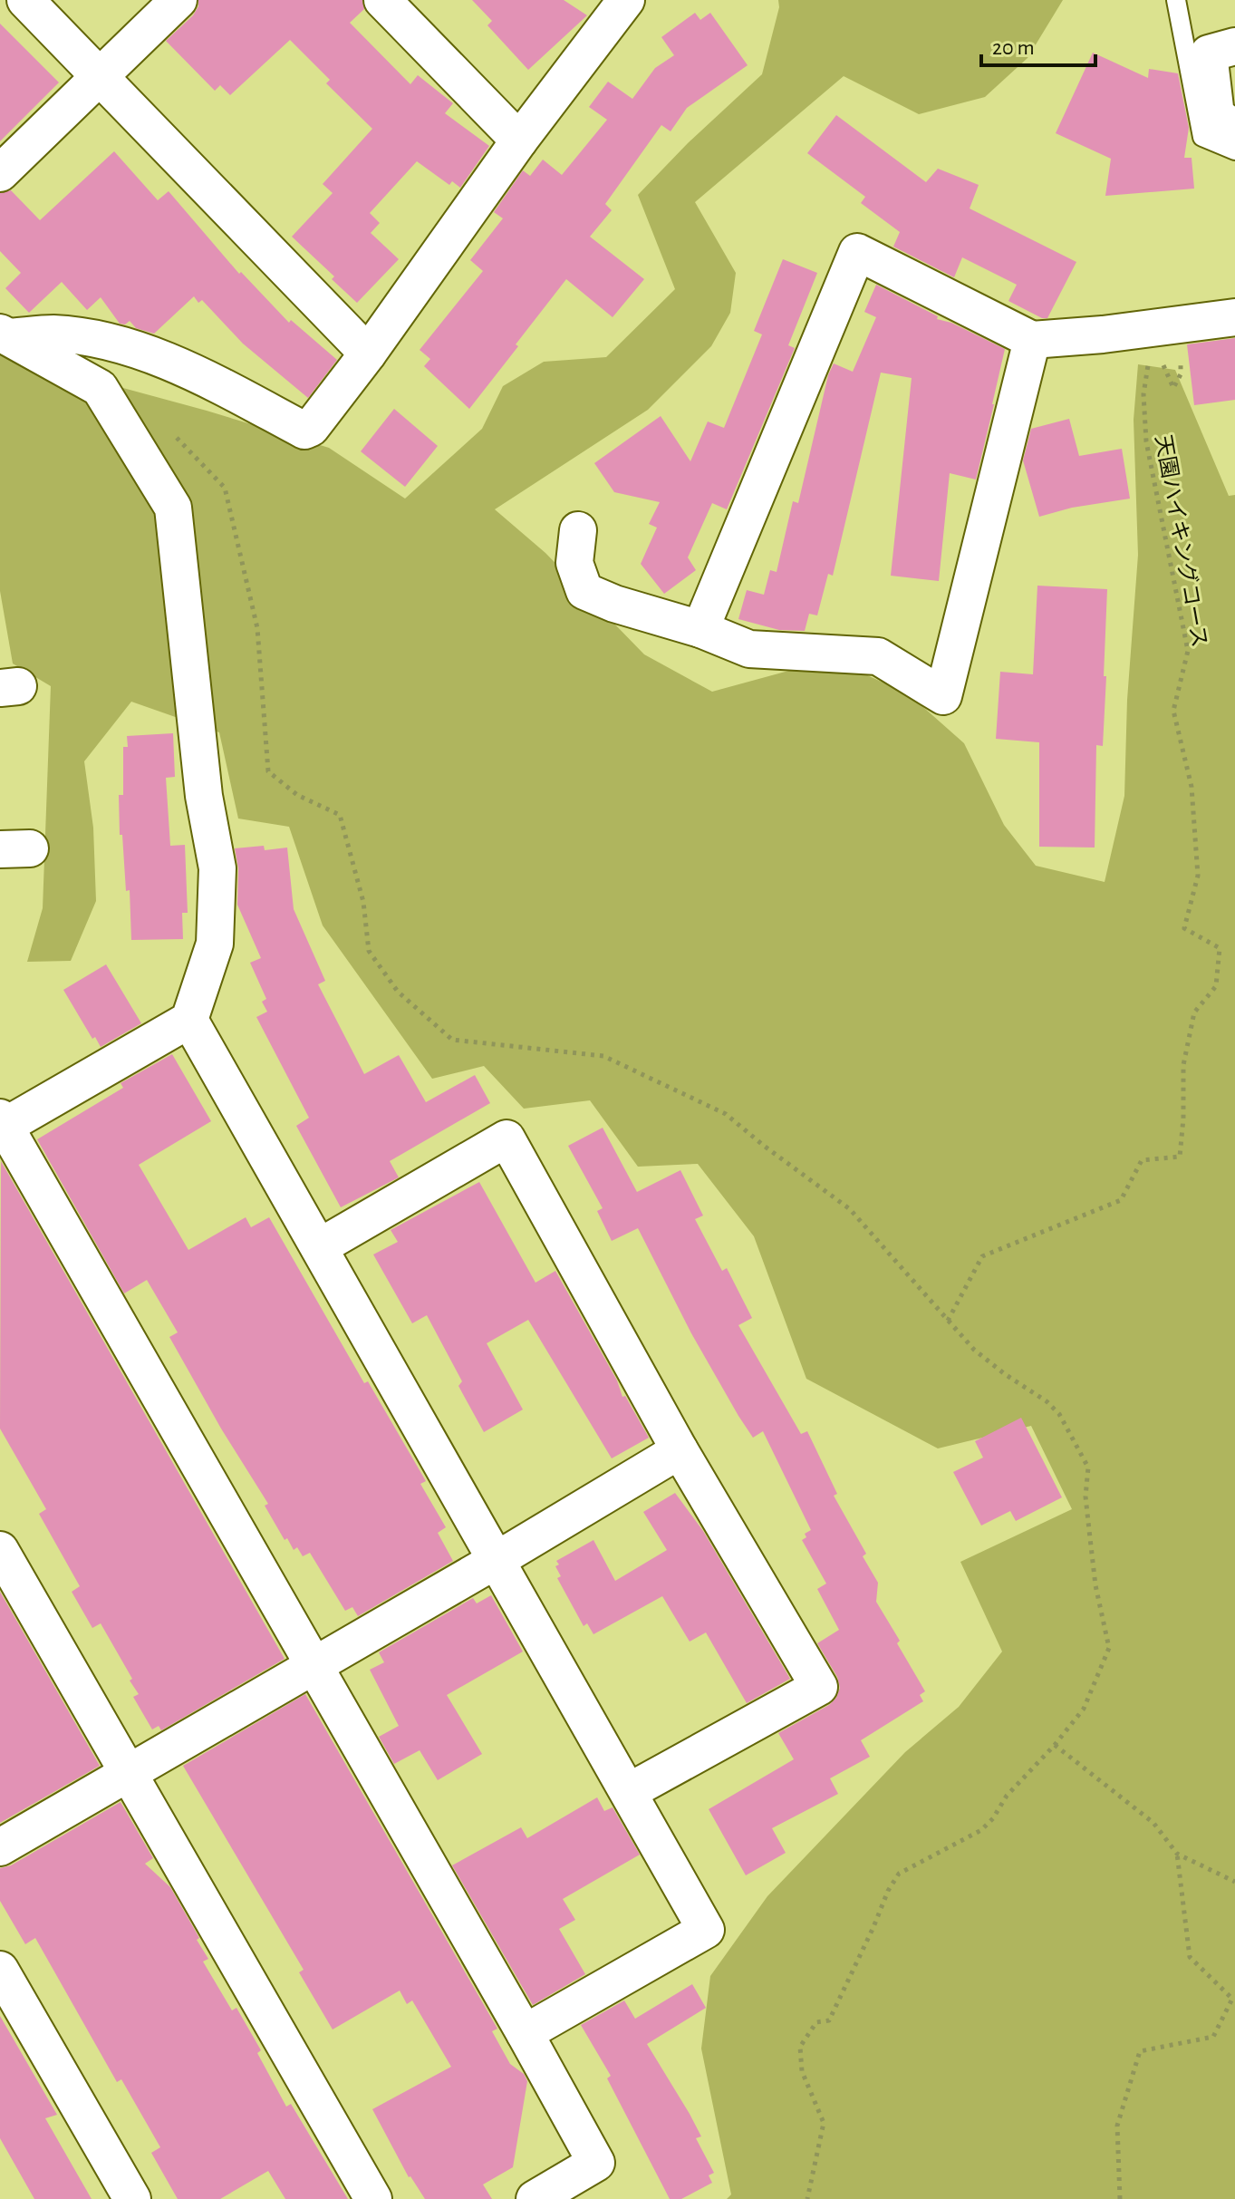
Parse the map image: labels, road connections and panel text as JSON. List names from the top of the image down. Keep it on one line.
{"streets":{"path":["天園ハイキングコース"]},"scale_bar":"20 m"}
